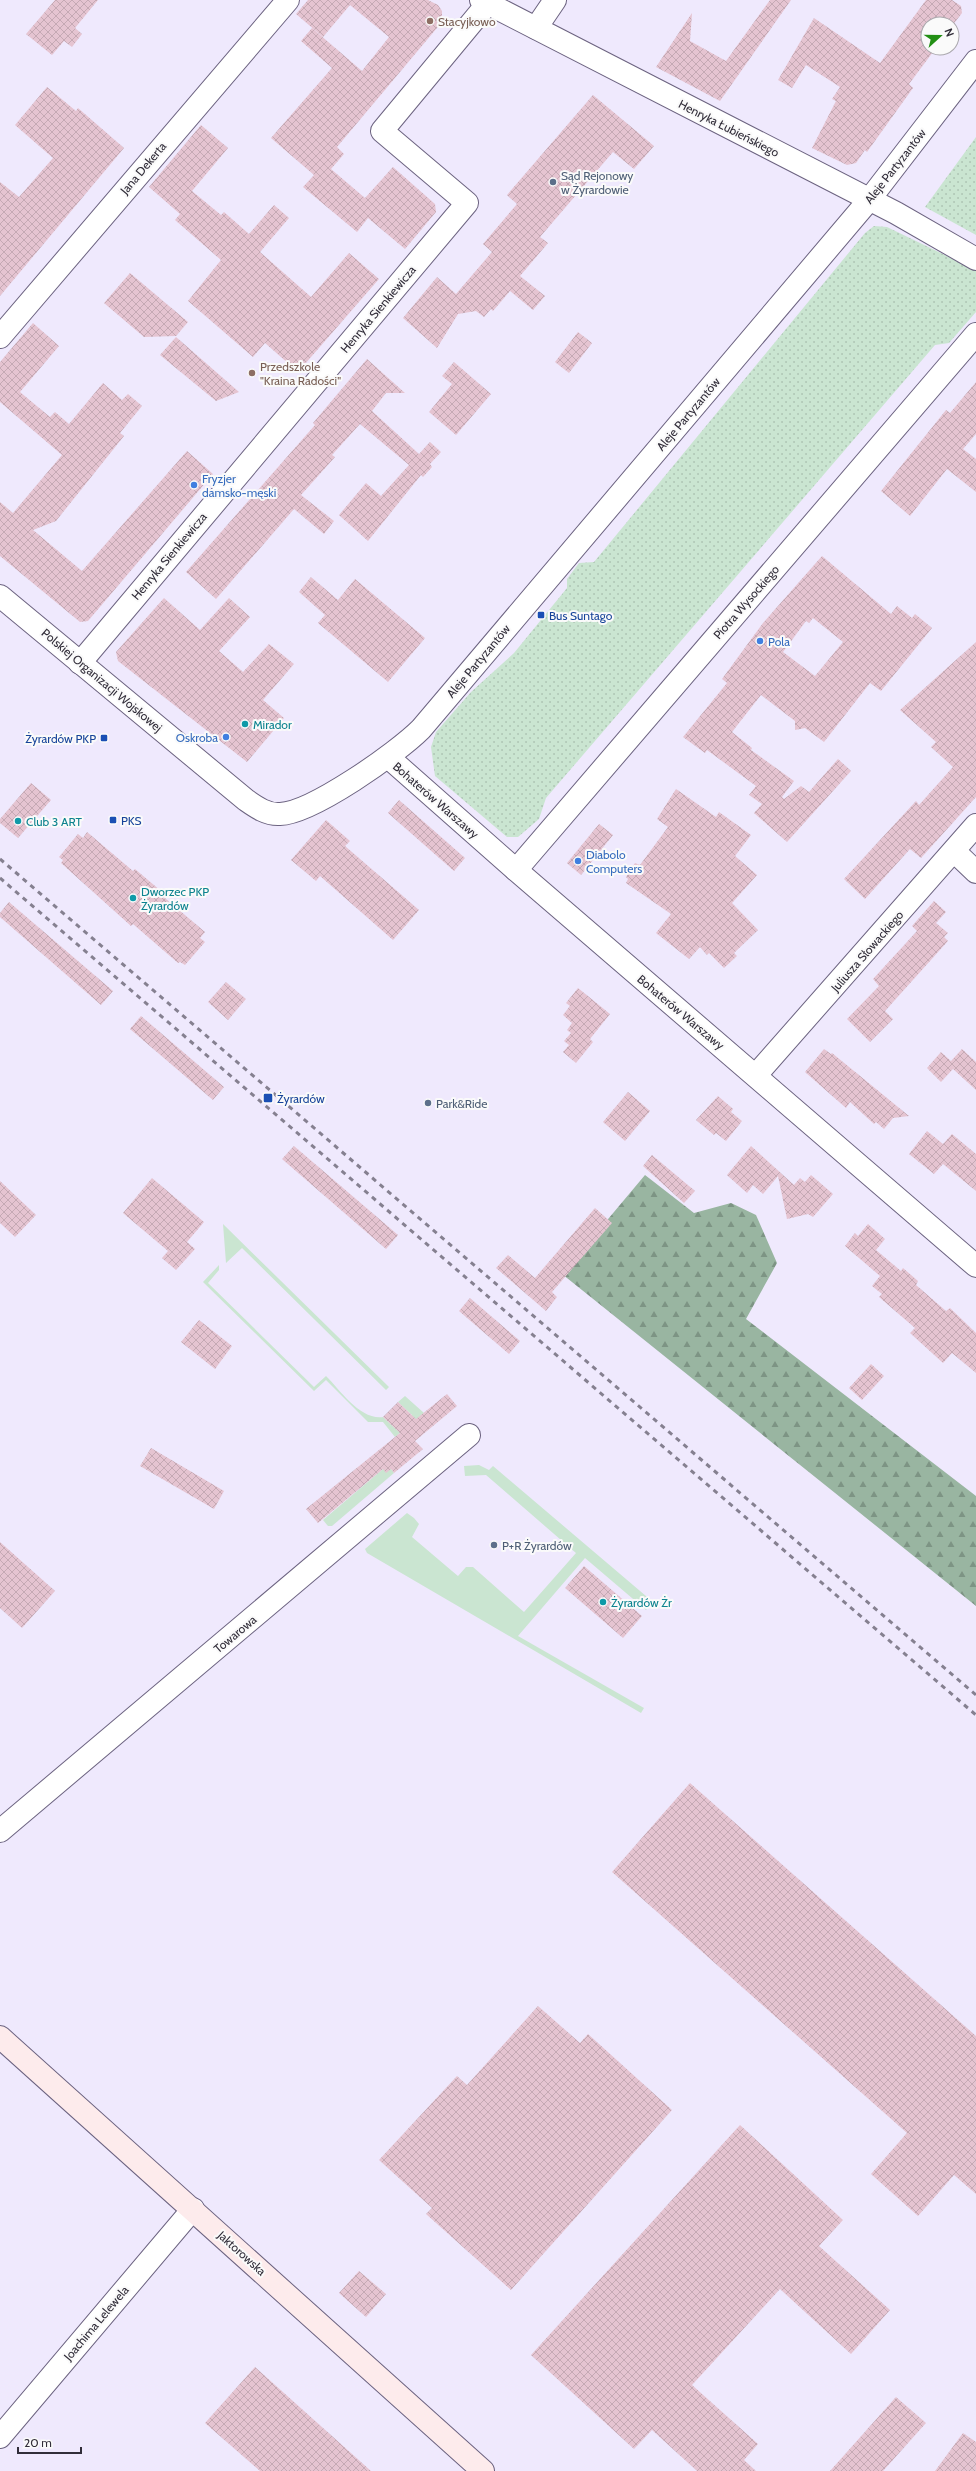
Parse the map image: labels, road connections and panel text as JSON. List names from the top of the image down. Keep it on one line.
{"streets":{"main road":["Jaktorowska"],"street":["Henryka Łubieńskiego","Aleje Partyzantów","Jana Dekerta","Henryka Sienkiewicza","Piotra Wysockiego","Polskiej Organizacji Wojskowej","Bohaterów Warszawy","Juliusza Słowackiego","Towarowa","Joachima Lelewela"]},"crossings":[["Henryka Łubieńskiego","Aleje Partyzantów"],["Henryka Łubieńskiego","Henryka Sienkiewicza"],["Aleje Partyzantów","Polskiej Organizacji Wojskowej"],["Aleje Partyzantów","Bohaterów Warszawy"],["Henryka Sienkiewicza","Polskiej Organizacji Wojskowej"],["Piotra Wysockiego","Bohaterów Warszawy"],["Polskiej Organizacji Wojskowej","Bohaterów Warszawy"],["Bohaterów Warszawy","Juliusza Słowackiego"],["Jaktorowska","Joachima Lelewela"]],"places":{"other":["Stacyjkowo","Sąd Rejonowy w Żyrardowie","Przedszkole \"Kraina Radości\"","Fryzjer damsko-męski","Pola","Mirador","Oskroba","Club 3 ART","Diabolo Computers","Dworzec PKP Żyrardów","Park&Ride","P+R Żyrardów","Żyrardów Żr"],"transit":["Bus Suntago","Żyrardów PKP","PKS","Żyrardów"]},"scale_bar":"20 m","north":"right"}
